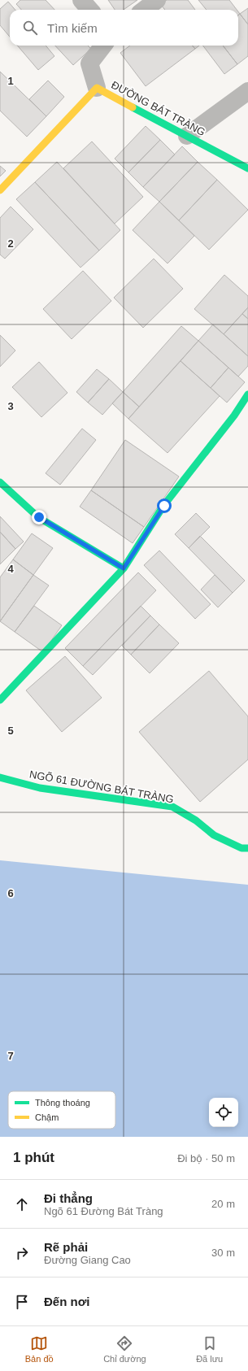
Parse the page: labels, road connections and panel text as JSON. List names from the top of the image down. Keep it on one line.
{"streets":{"street":["ĐƯỜNG BÁT TRÀNG","NGÕ 61 ĐƯỜNG BÁT TRÀNG"]},"legend":["Thông thoáng","Chậm"],"page":{"search":"Tìm kiếm","heading":["1 phút","Đi bộ · 50 m"],"list":[["Đi thẳng","Ngõ 61 Đường Bát Tràng","20 m"],["Rẽ phải","Đường Giang Cao","30 m"],"Đến nơi"],"nav":["Bản đồ","Chỉ đường","Đã lưu"]},"grid":{"rows":["1","2","3","4","5","6","7"]}}
